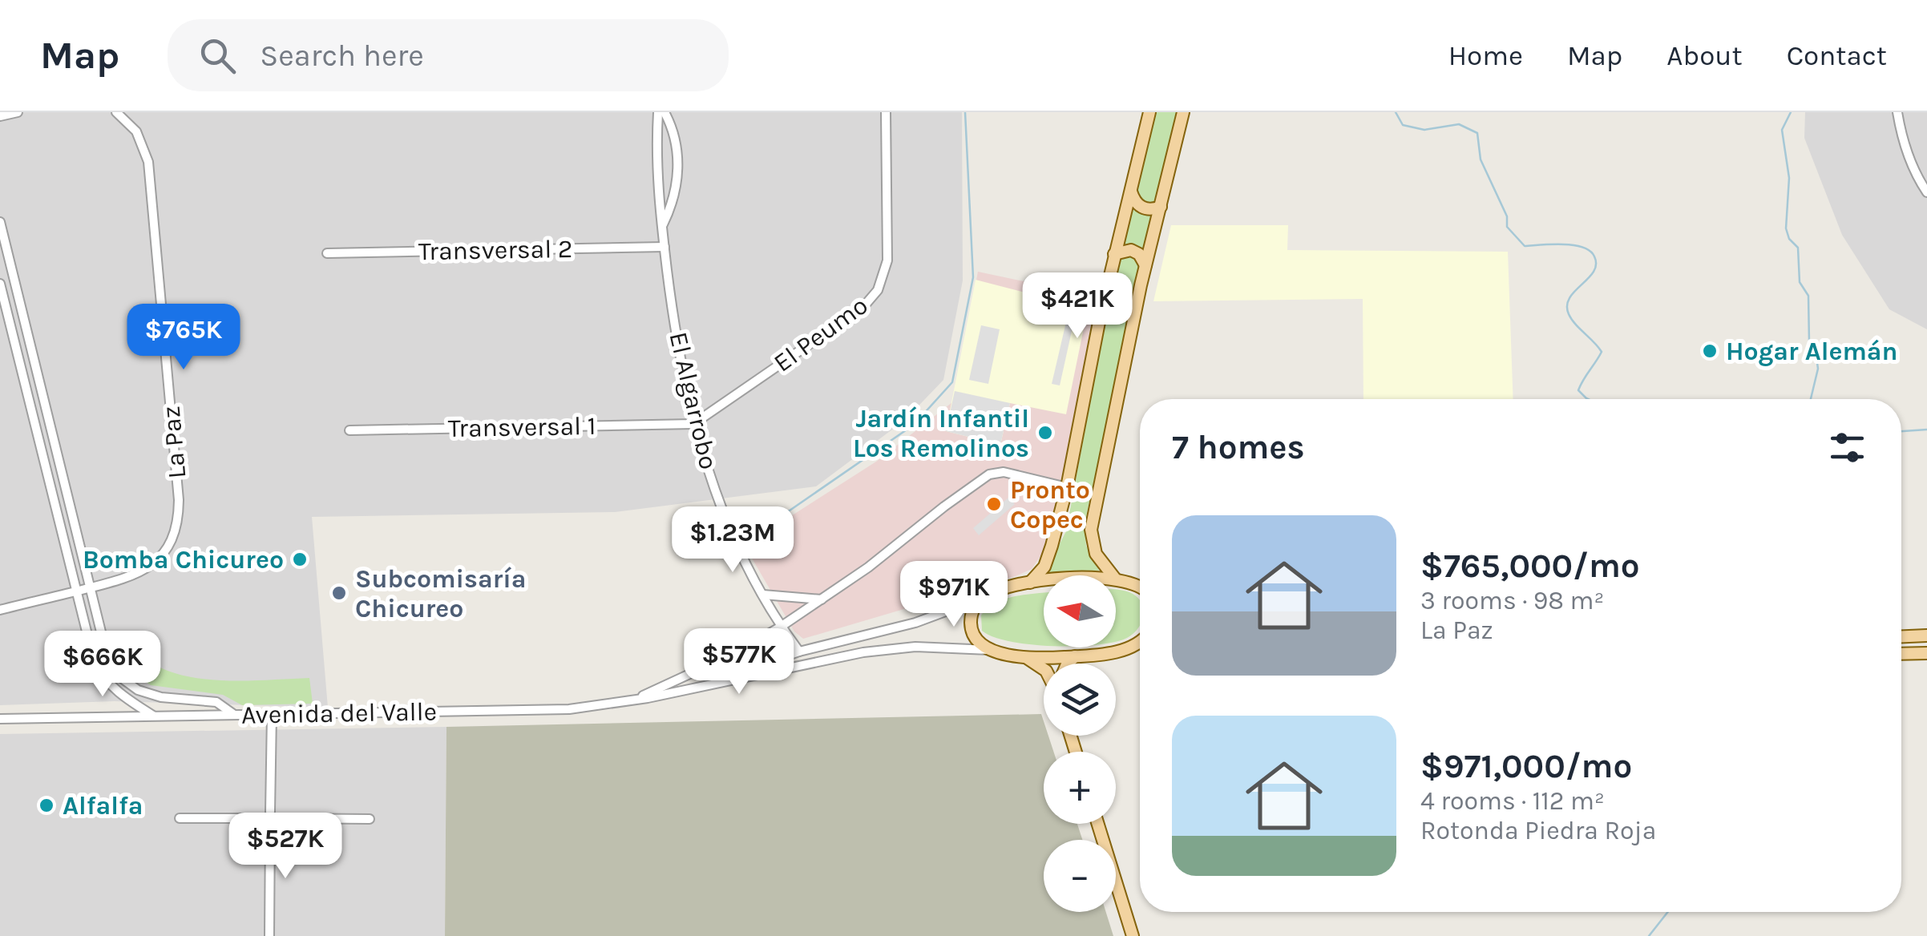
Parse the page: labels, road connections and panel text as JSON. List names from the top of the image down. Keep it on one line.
{"streets":{"street":["Transversal 2","El Peumo","El Algarrobo","Transversal 1","La Paz","Avenida del Valle"]},"crossings":[["Transversal 2","El Algarrobo"],["El Peumo","El Algarrobo"],["El Peumo","Transversal 1"],["El Algarrobo","Transversal 1"],["El Algarrobo","Avenida del Valle"]],"places":["Hogar Alemán","Jardín Infantil Los Remolinos","Pronto Copec","Bomba Chicureo","Subcomisaría Chicureo","Alfalfa"],"north":"left","page":{"header":"Map","search":"Search here","nav":["Home","Map","About","Contact"],"price":["$421K","$765K","$1.23M","$971K","$577K","$666K","$527K"],"heading":"7 homes","list":[{"name":"$765,000/mo","note":"3 rooms · 98 m² · La Paz"},{"name":"$971,000/mo","note":"4 rooms · 112 m² · Rotonda Piedra Roja"}],"map_buttons":["+","−"]}}
